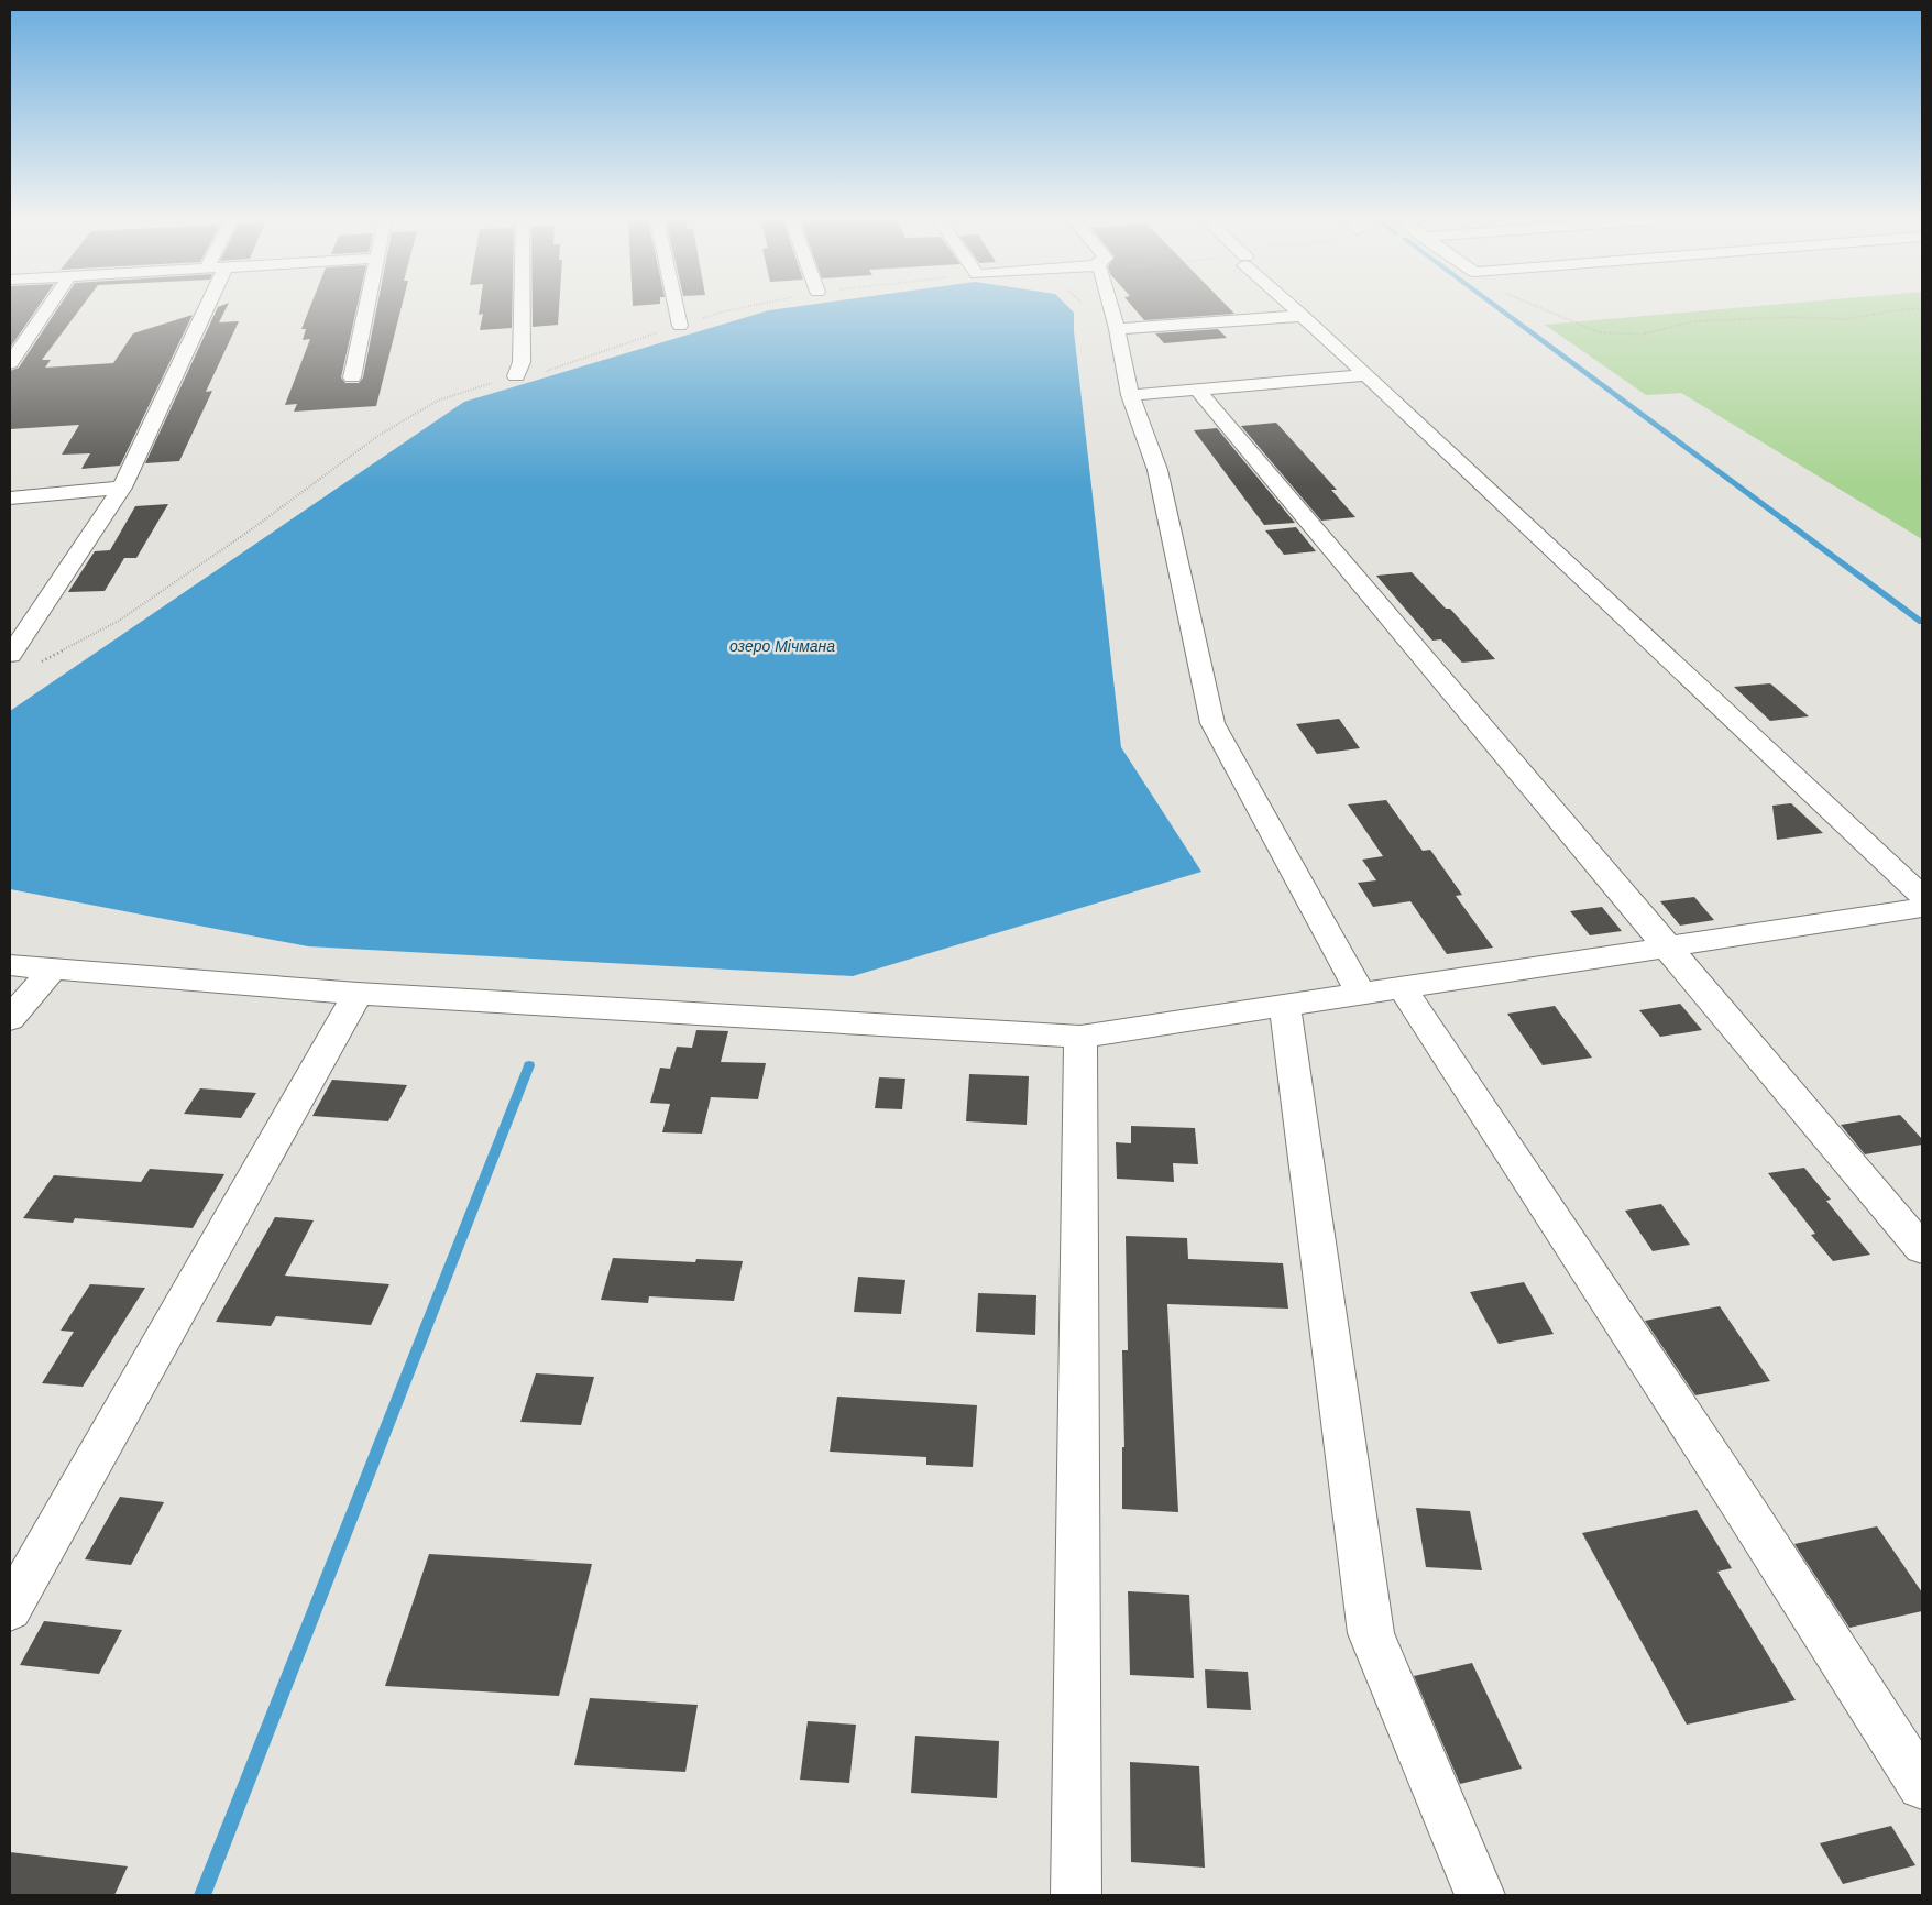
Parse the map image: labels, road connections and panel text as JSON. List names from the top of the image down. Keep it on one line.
{"water":["озеро Мічмана"]}
